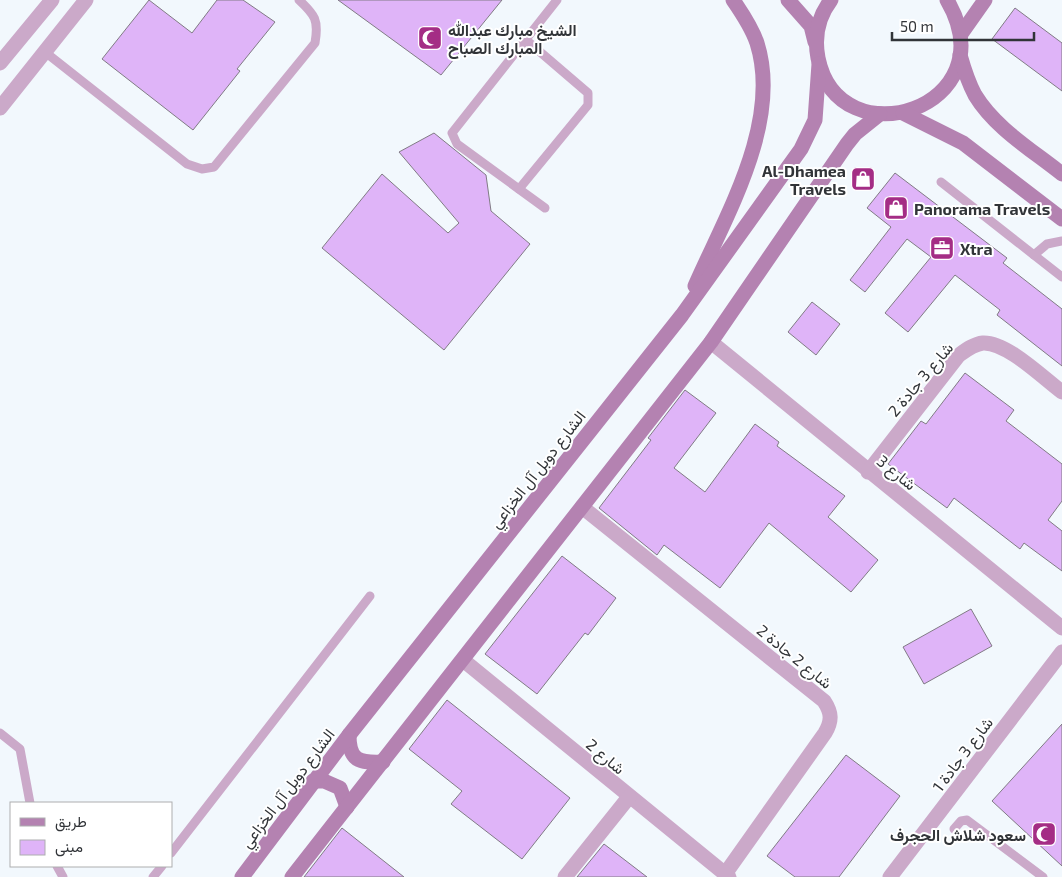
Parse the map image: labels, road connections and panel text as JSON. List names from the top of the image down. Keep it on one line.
{"streets":{"main road":["الشارع دوبل آل الخزاعي"],"street":["شارع 3 جادة 2","شارع 3","شارع 2 جادة 2","شارع 3 جادة 1","شارع 2"]},"crossings":[["شارع 3 جادة 2","شارع 3"],["شارع 2 جادة 2","شارع 2"]],"places":{"mosque":["الشيخ مبارك عبدالله المبارك الصباح","سعود شلاش الحجرف"],"shop":["Al-Dhamea Travels","Panorama Travels"],"office":["Xtra"]},"legend":["طريق","مبنى"],"scale_bar":"50 m"}
